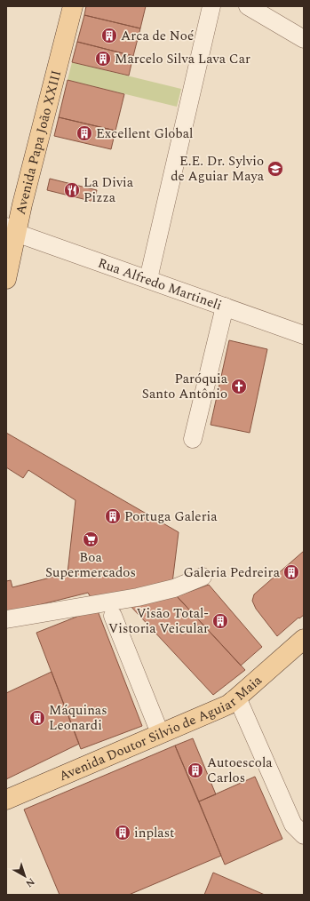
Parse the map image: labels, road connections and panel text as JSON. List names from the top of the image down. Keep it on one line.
{"streets":{"main road":["Avenida Papa João XXIII","Avenida Doutor Silvio de Aguiar Maia"],"street":["Rua Alfredo Martineli"]},"crossings":[["Avenida Papa João XXIII","Rua Alfredo Martineli"]],"places":{"building":["Arca de Noé","Marcelo Silva Lava Car","Excellent Global","Portuga Galeria","Galeria Pedreira","Visão Total- Vistoria Veicular","Máquinas Leonardi","Autoescola Carlos","inplast"],"school or university":["E.E. Dr. Sylvio de Aguiar Maya"],"restaurant":["La Divia Pizza"],"church":["Paróquia Santo Antônio"],"supermarket":["Boa Supermercados"]},"north":"bottom right"}
